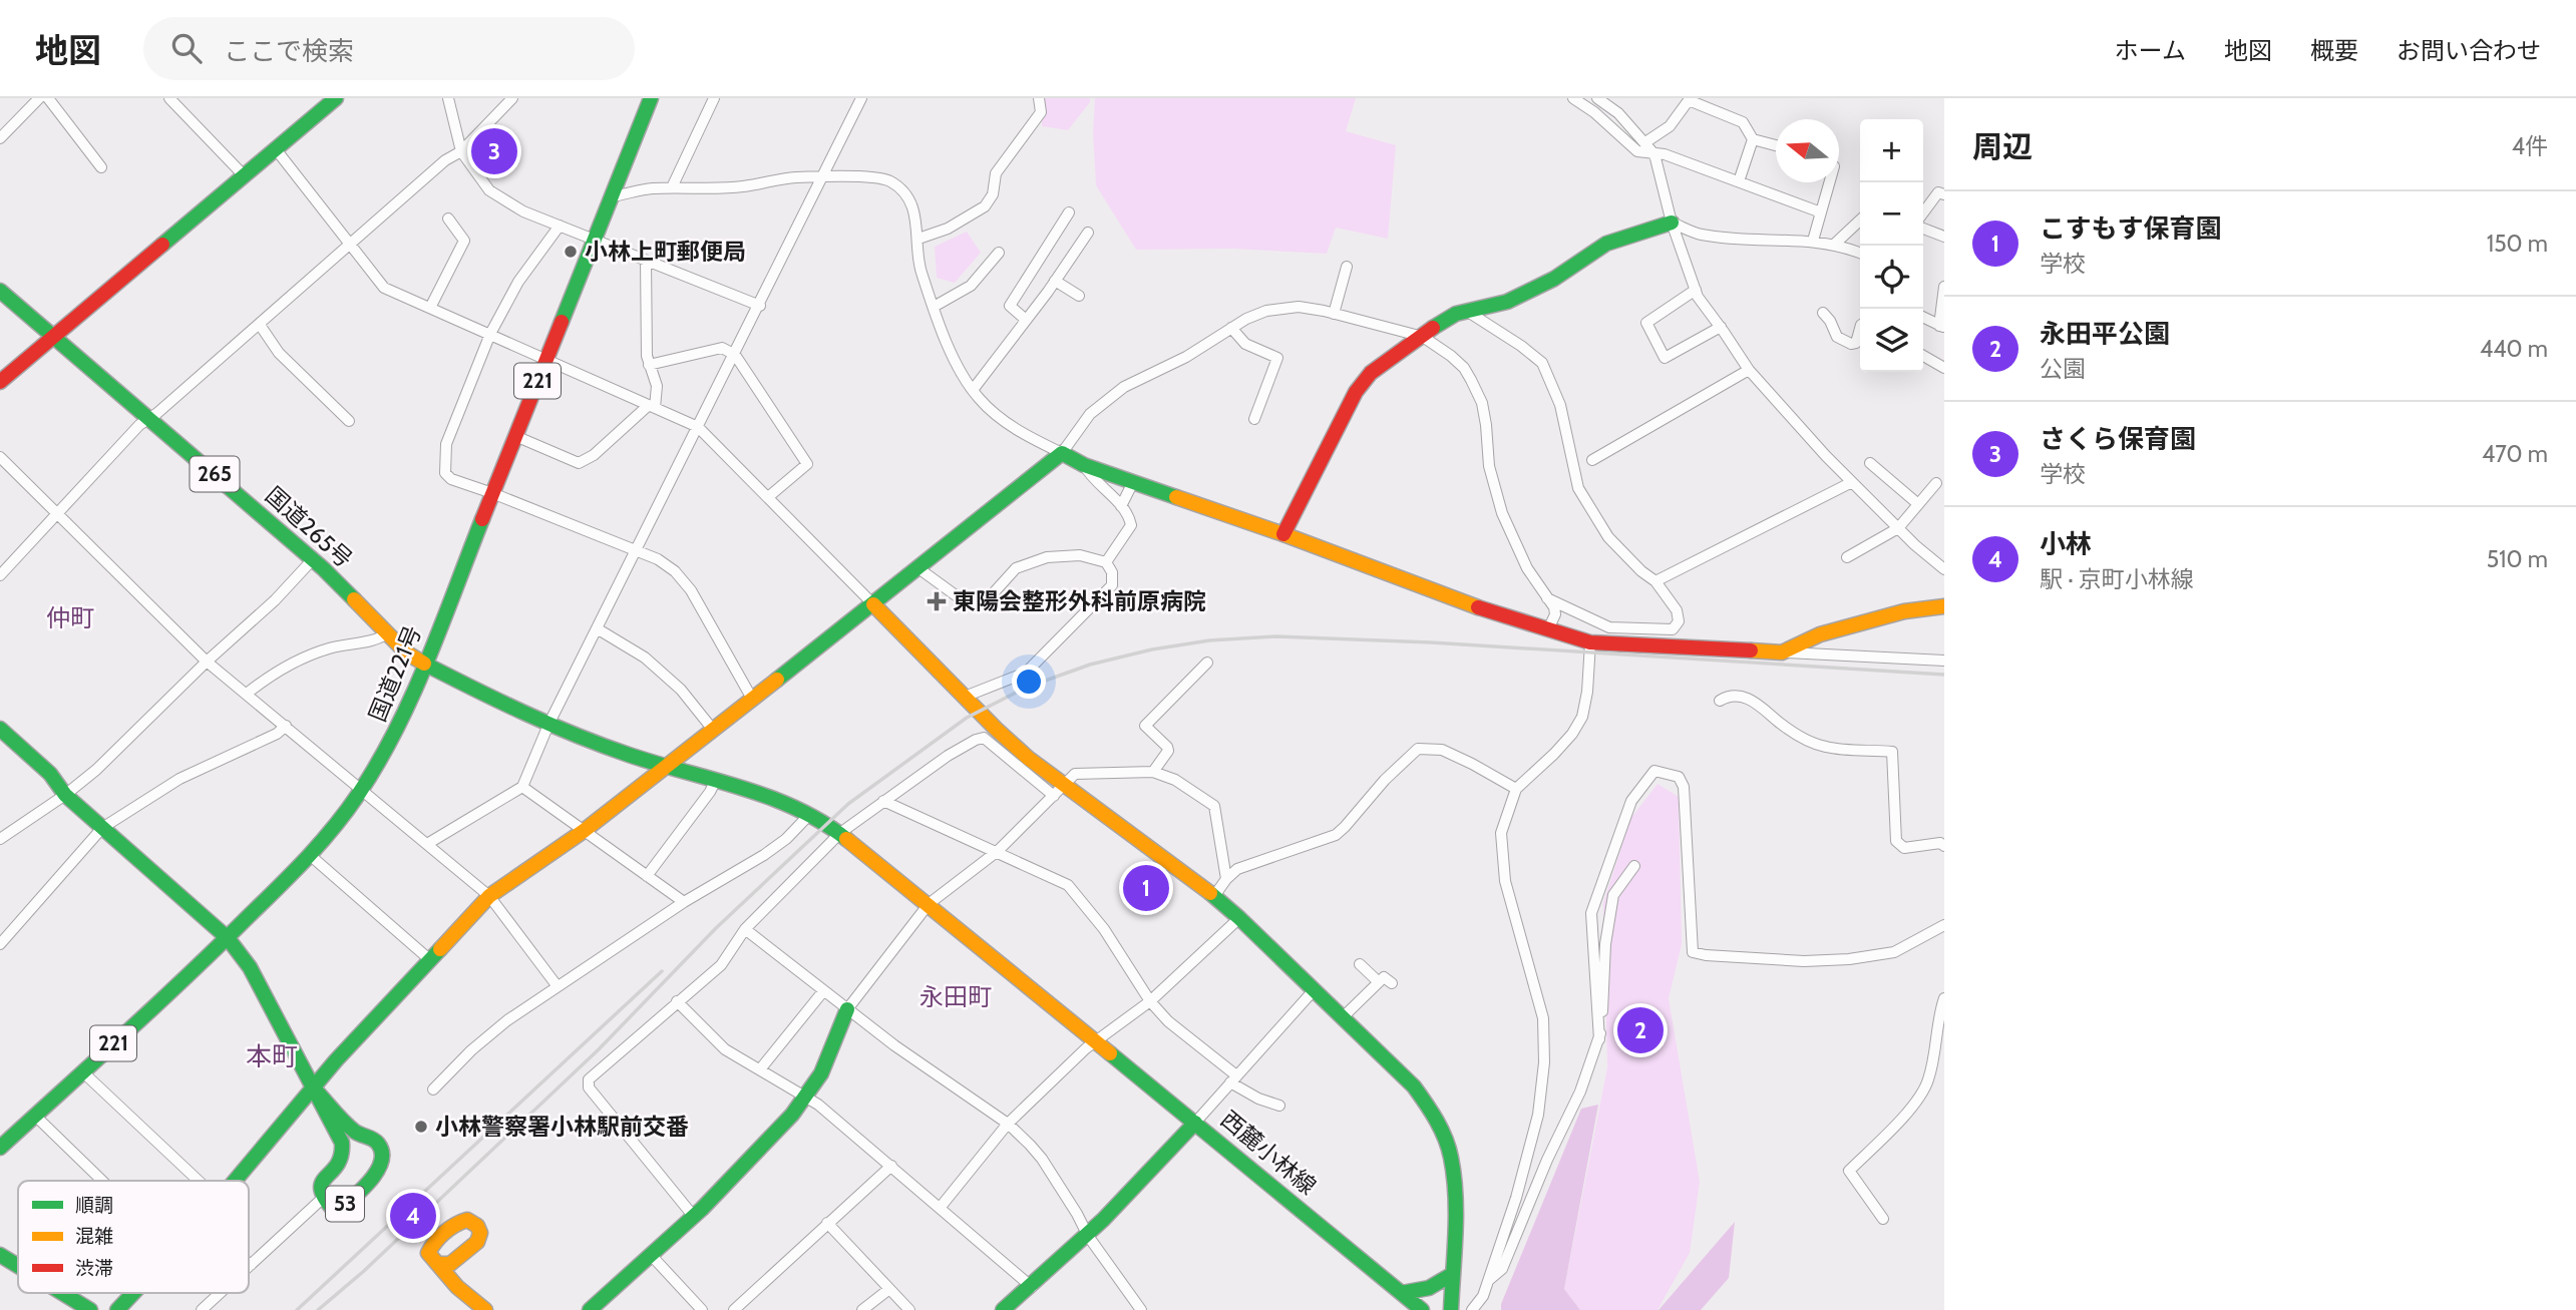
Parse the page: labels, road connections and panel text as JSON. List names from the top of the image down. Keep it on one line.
{"streets":{"main road":["221","265","国道265号","国道221号","西麓小林線","53"]},"crossings":[["国道265号","国道221号"],["国道265号","西麓小林線"],["国道221号","53"]],"districts":["仲町","永田町","本町"],"places":{"other":["小林上町郵便局","小林警察署小林駅前交番"],"health":["東陽会整形外科前原病院"]},"legend":["順調","混雑","渋滞"],"north":"left","page":{"header":"地図","search":"ここで検索","nav":["ホーム","地図","概要","お問い合わせ"],"heading":["周辺","4件"],"map_buttons":["+","−"],"pins":["3","1","2","4"],"list":[{"mark":"1","name":"こすもす保育園","note":"学校","value":"150 m"},{"mark":"2","name":"永田平公園","note":"公園","value":"440 m"},{"mark":"3","name":"さくら保育園","note":"学校","value":"470 m"},{"mark":"4","name":"小林","note":"駅 · 京町小林線","value":"510 m"}]}}
